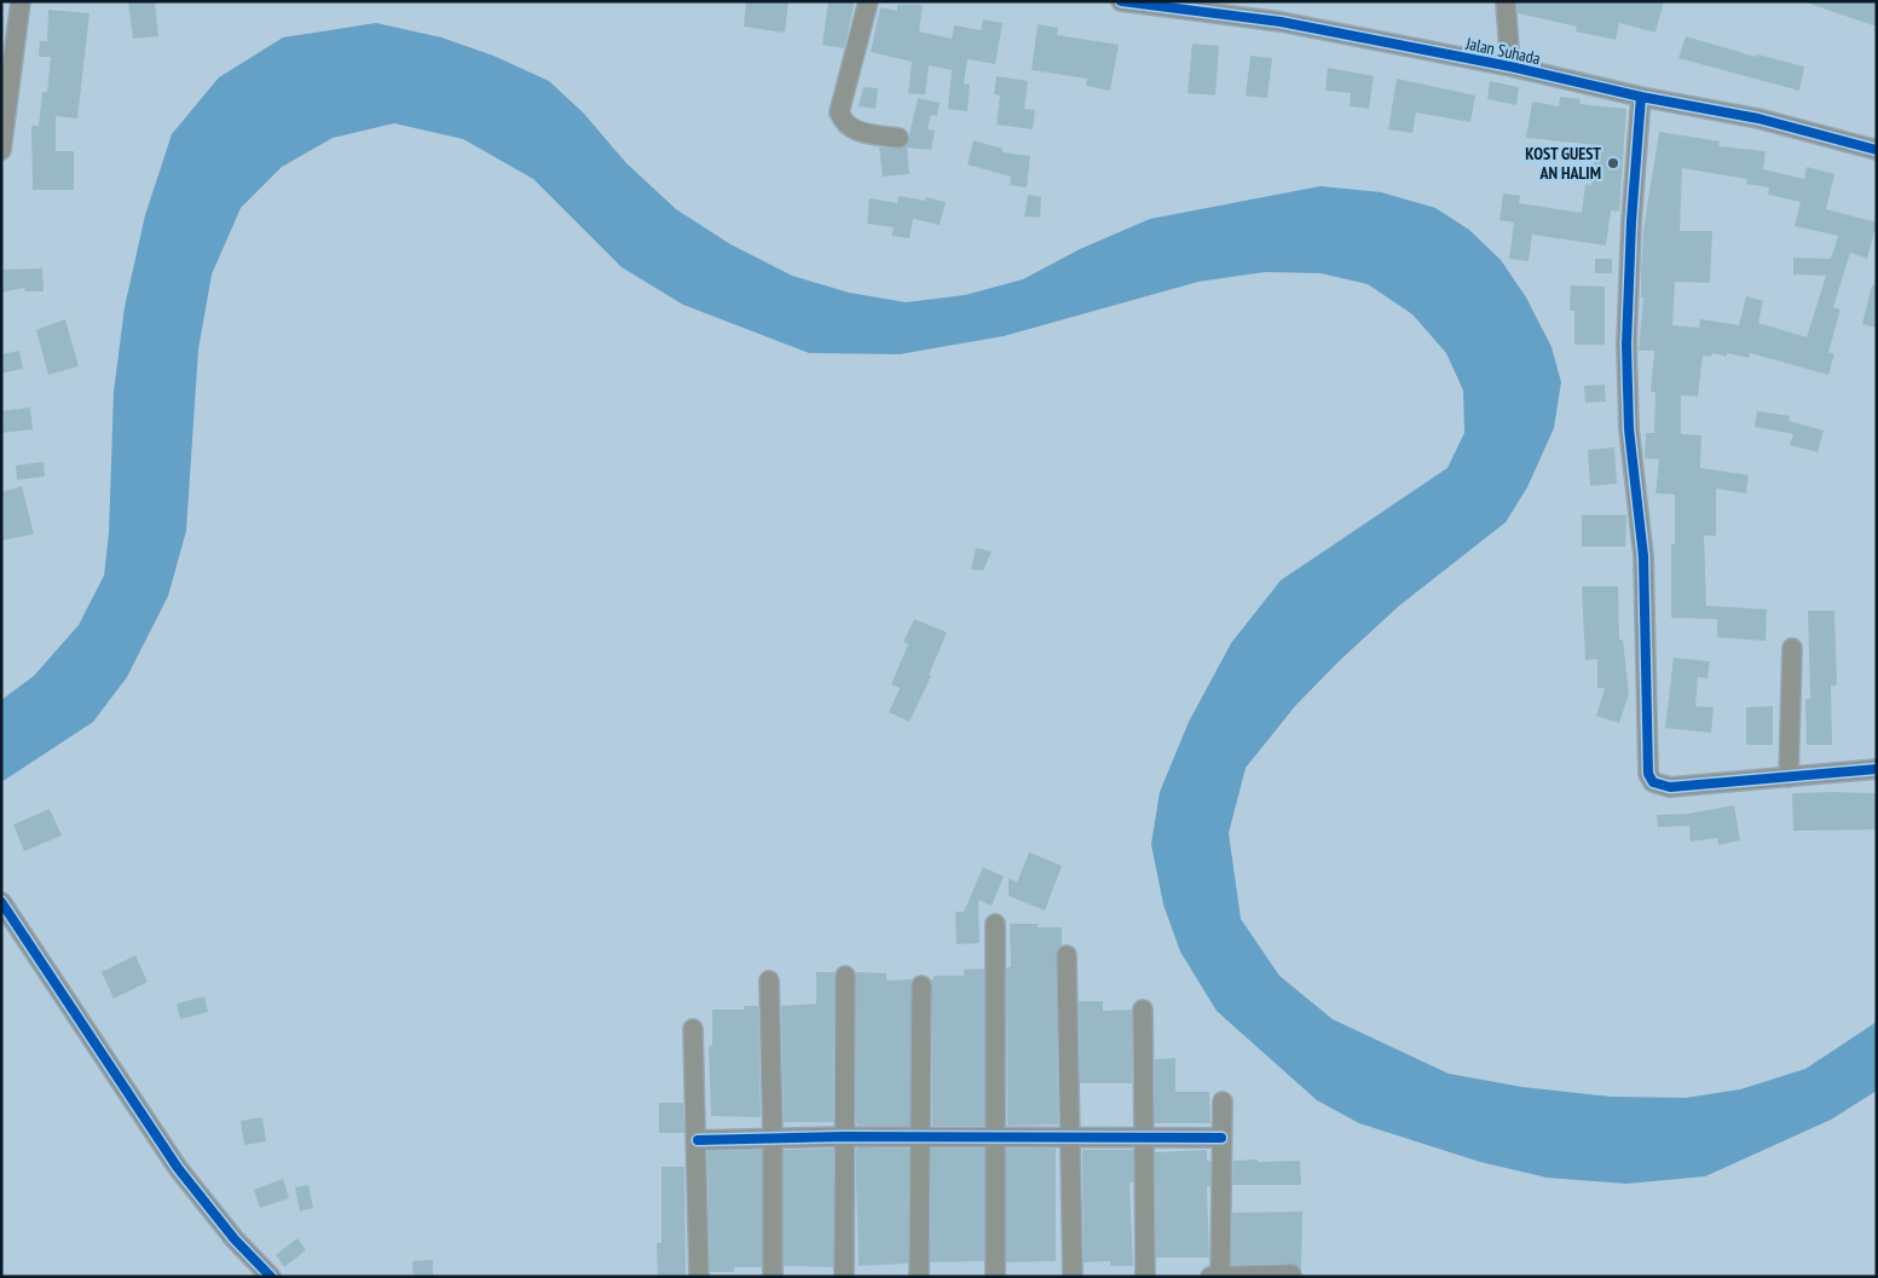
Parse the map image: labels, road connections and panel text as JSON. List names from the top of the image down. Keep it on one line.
{"streets":{"street":["Jalan Suhada"]},"places":["KOST GUEST AN HALIM"]}
